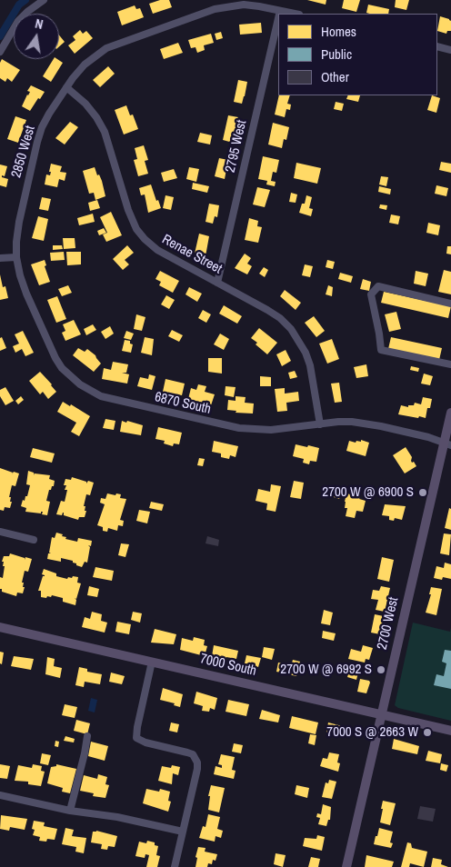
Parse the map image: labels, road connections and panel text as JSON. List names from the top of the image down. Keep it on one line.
{"streets":{"main road":["2700 West","7000 South"],"street":["2795 West","2850 West","Renae Street","6870 South"]},"crossings":[["2795 West","Renae Street"],["2850 West","Renae Street"],["2850 West","6870 South"],["Renae Street","6870 South"],["6870 South","2700 West"],["2700 West","7000 South"]],"places":["2700 W @ 6900 S","2700 W @ 6992 S","7000 S @ 2663 W"],"legend":["Homes","Public","Other"],"north":"top"}
